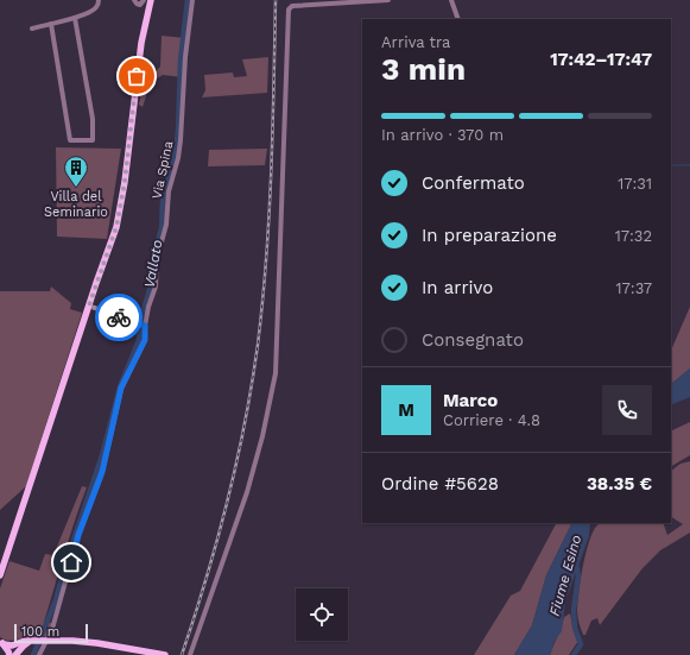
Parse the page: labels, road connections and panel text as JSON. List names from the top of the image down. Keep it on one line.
{"streets":{"street":["Via Spina"]},"water":["Vallato","Fiume Esino"],"places":{"building":["Villa del Seminario"]},"scale_bar":"100 m","page":{"heading":["3 min","Arriva tra","17:42–17:47"],"panel":["Marco","Corriere · 4.8","Ordine #5628","38.35 €"],"bar":"In arrivo · 370 m","list":[["Confermato","17:31"],["In preparazione","17:32"],["In arrivo","17:37"],"Consegnato"],"round":"M","scale":"100 m"}}
